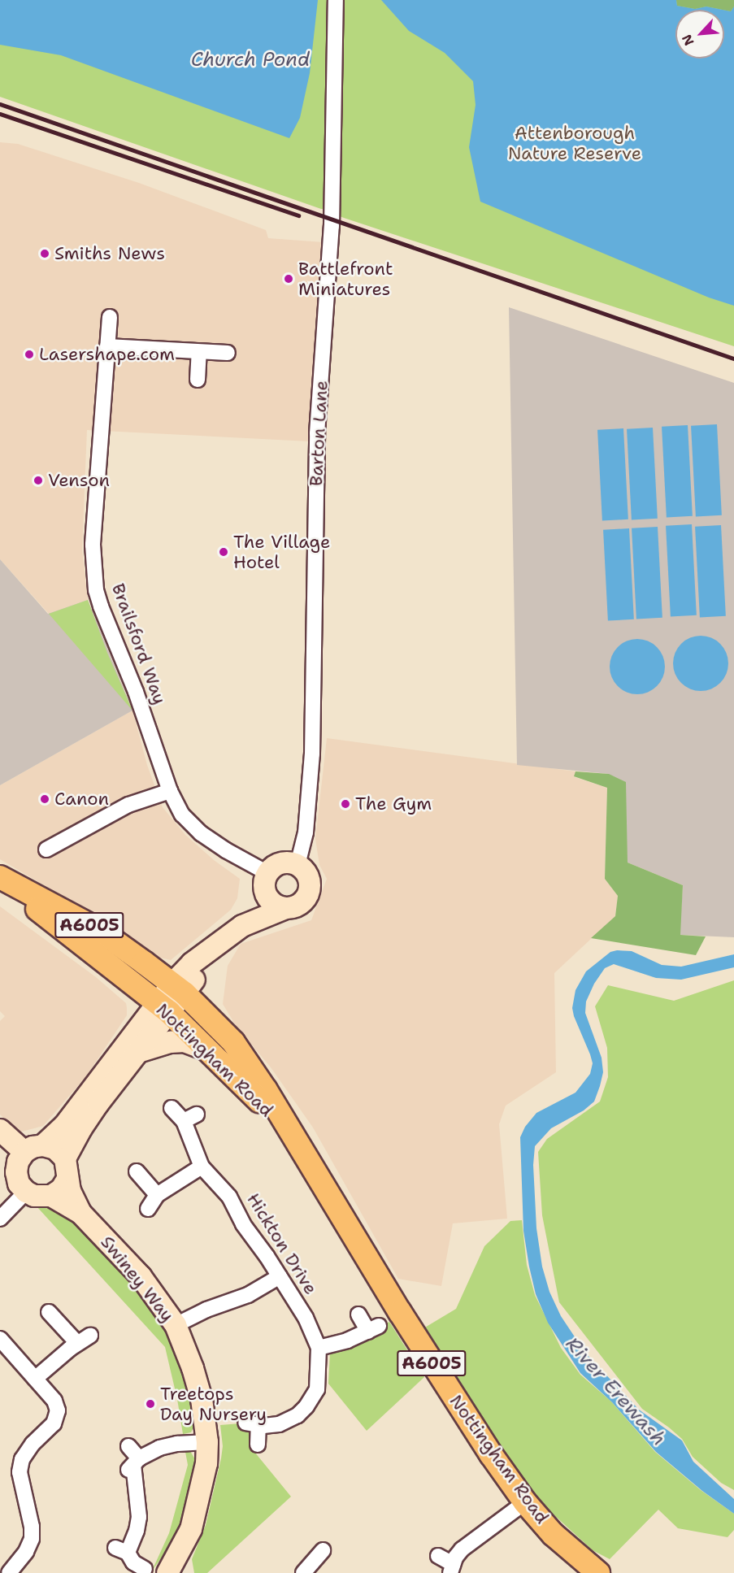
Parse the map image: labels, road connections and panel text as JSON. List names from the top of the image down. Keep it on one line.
{"streets":{"main road":["A6005","Nottingham Road"],"street":["Barton Lane","Brailsford Way","Hickton Drive","Swiney Way"]},"crossings":[["Barton Lane","Brailsford Way"]],"water":["Church Pond","River Erewash"],"parks":["Attenborough Nature Reserve"],"places":["Smiths News","Battlefront Miniatures","Lasershape.com","Venson","The Village Hotel","Canon","The Gym","Treetops Day Nursery"],"north":"bottom left"}
